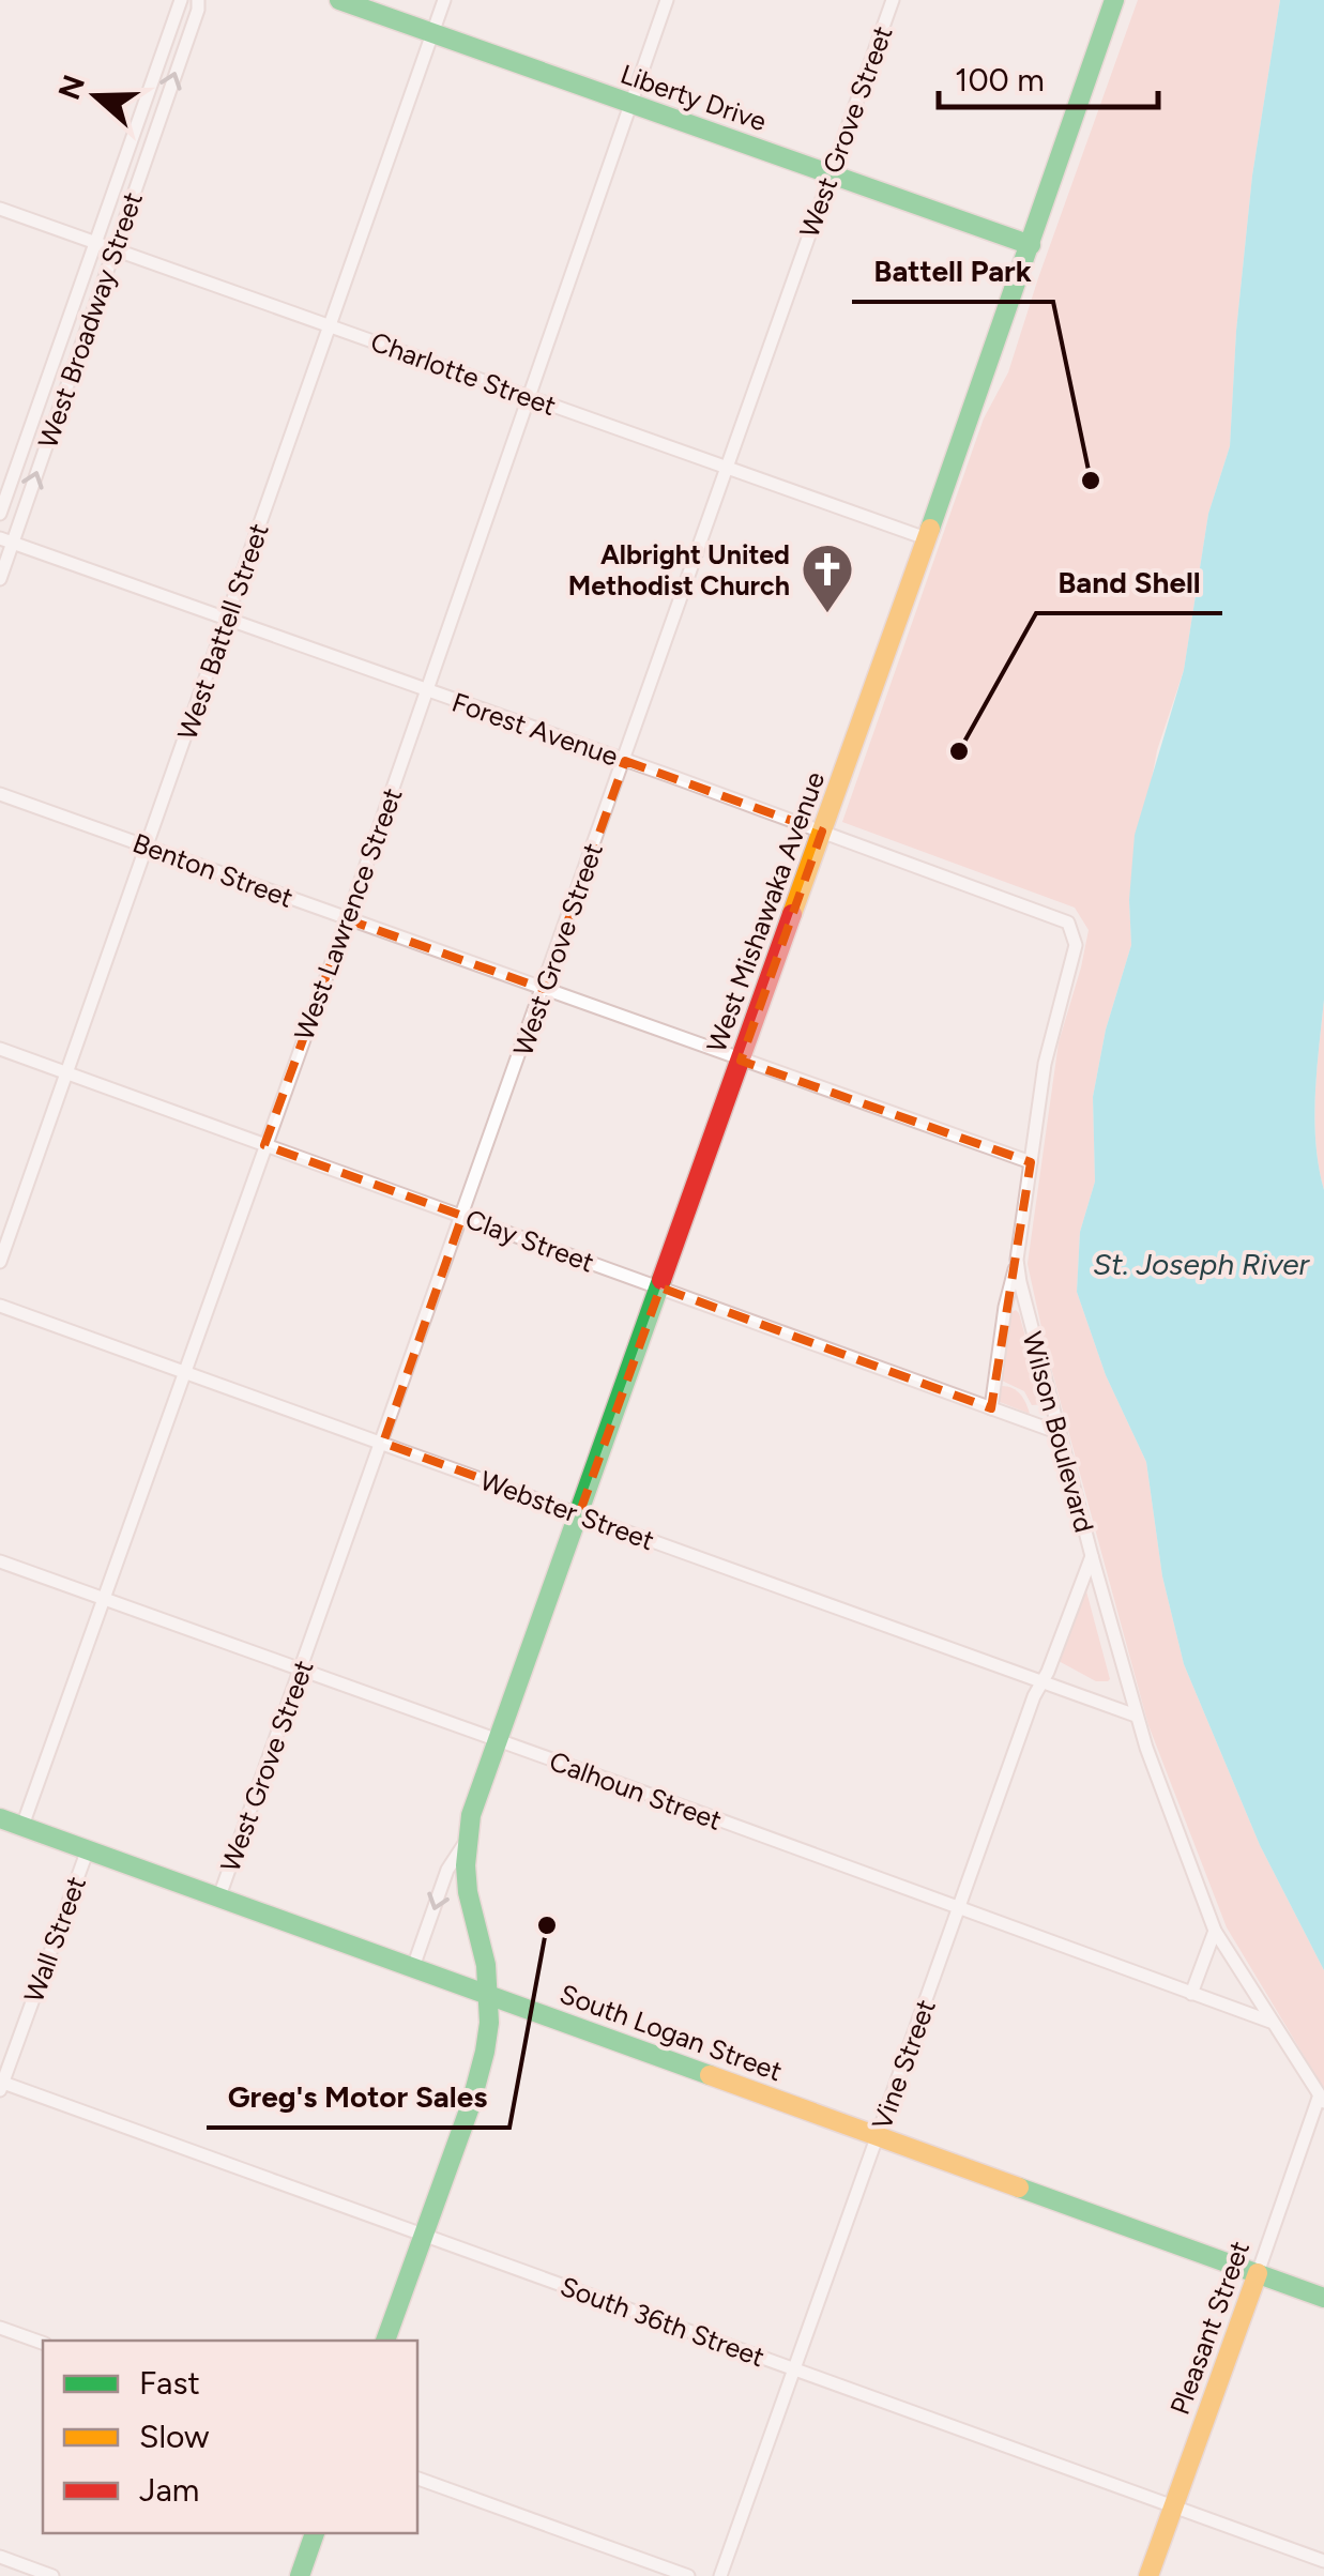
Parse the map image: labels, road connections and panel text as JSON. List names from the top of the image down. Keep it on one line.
{"streets":{"main road":["Liberty Drive","West Mishawaka Avenue","South Logan Street","Pleasant Street"],"street":["West Grove Street","West Broadway Street","Charlotte Street","West Battell Street","Forest Avenue","Benton Street","West Lawrence Street","Clay Street","Wilson Boulevard","Webster Street","Calhoun Street","Wall Street","Vine Street","South 36th Street"]},"crossings":[["Liberty Drive","West Grove Street"],["Liberty Drive","West Battell Street"],["Liberty Drive","West Mishawaka Avenue"],["Liberty Drive","West Lawrence Street"],["West Grove Street","Charlotte Street"],["West Grove Street","Forest Avenue"],["West Grove Street","Benton Street"],["West Grove Street","Clay Street"],["West Grove Street","Webster Street"],["West Grove Street","Calhoun Street"],["West Grove Street","South Logan Street"],["West Broadway Street","Charlotte Street"],["West Broadway Street","Forest Avenue"],["Charlotte Street","West Battell Street"],["Charlotte Street","West Mishawaka Avenue"],["Charlotte Street","West Lawrence Street"],["West Battell Street","Forest Avenue"],["West Battell Street","Benton Street"],["West Battell Street","Clay Street"],["Forest Avenue","West Mishawaka Avenue"],["Forest Avenue","West Lawrence Street"],["Forest Avenue","Wilson Boulevard"],["Benton Street","West Mishawaka Avenue"],["Benton Street","West Lawrence Street"],["Benton Street","Wilson Boulevard"],["West Mishawaka Avenue","Clay Street"],["West Mishawaka Avenue","Webster Street"],["West Mishawaka Avenue","Calhoun Street"],["West Mishawaka Avenue","South Logan Street"],["West Mishawaka Avenue","South 36th Street"],["West Lawrence Street","Clay Street"],["West Lawrence Street","Webster Street"],["West Lawrence Street","Calhoun Street"],["West Lawrence Street","South Logan Street"],["Clay Street","Wilson Boulevard"],["Wilson Boulevard","Webster Street"],["Wilson Boulevard","Calhoun Street"],["Wilson Boulevard","Vine Street"],["Wilson Boulevard","Pleasant Street"],["Webster Street","Vine Street"],["Calhoun Street","Vine Street"],["Wall Street","South Logan Street"],["Wall Street","South 36th Street"],["South Logan Street","Vine Street"],["South Logan Street","Pleasant Street"],["Vine Street","South 36th Street"],["South 36th Street","Pleasant Street"]],"water":["St. Joseph River"],"places":{"other":["Battell Park","Band Shell","Greg's Motor Sales"],"church":["Albright United Methodist Church"]},"legend":["Fast","Slow","Jam"],"scale_bar":"100 m","north":"left"}
